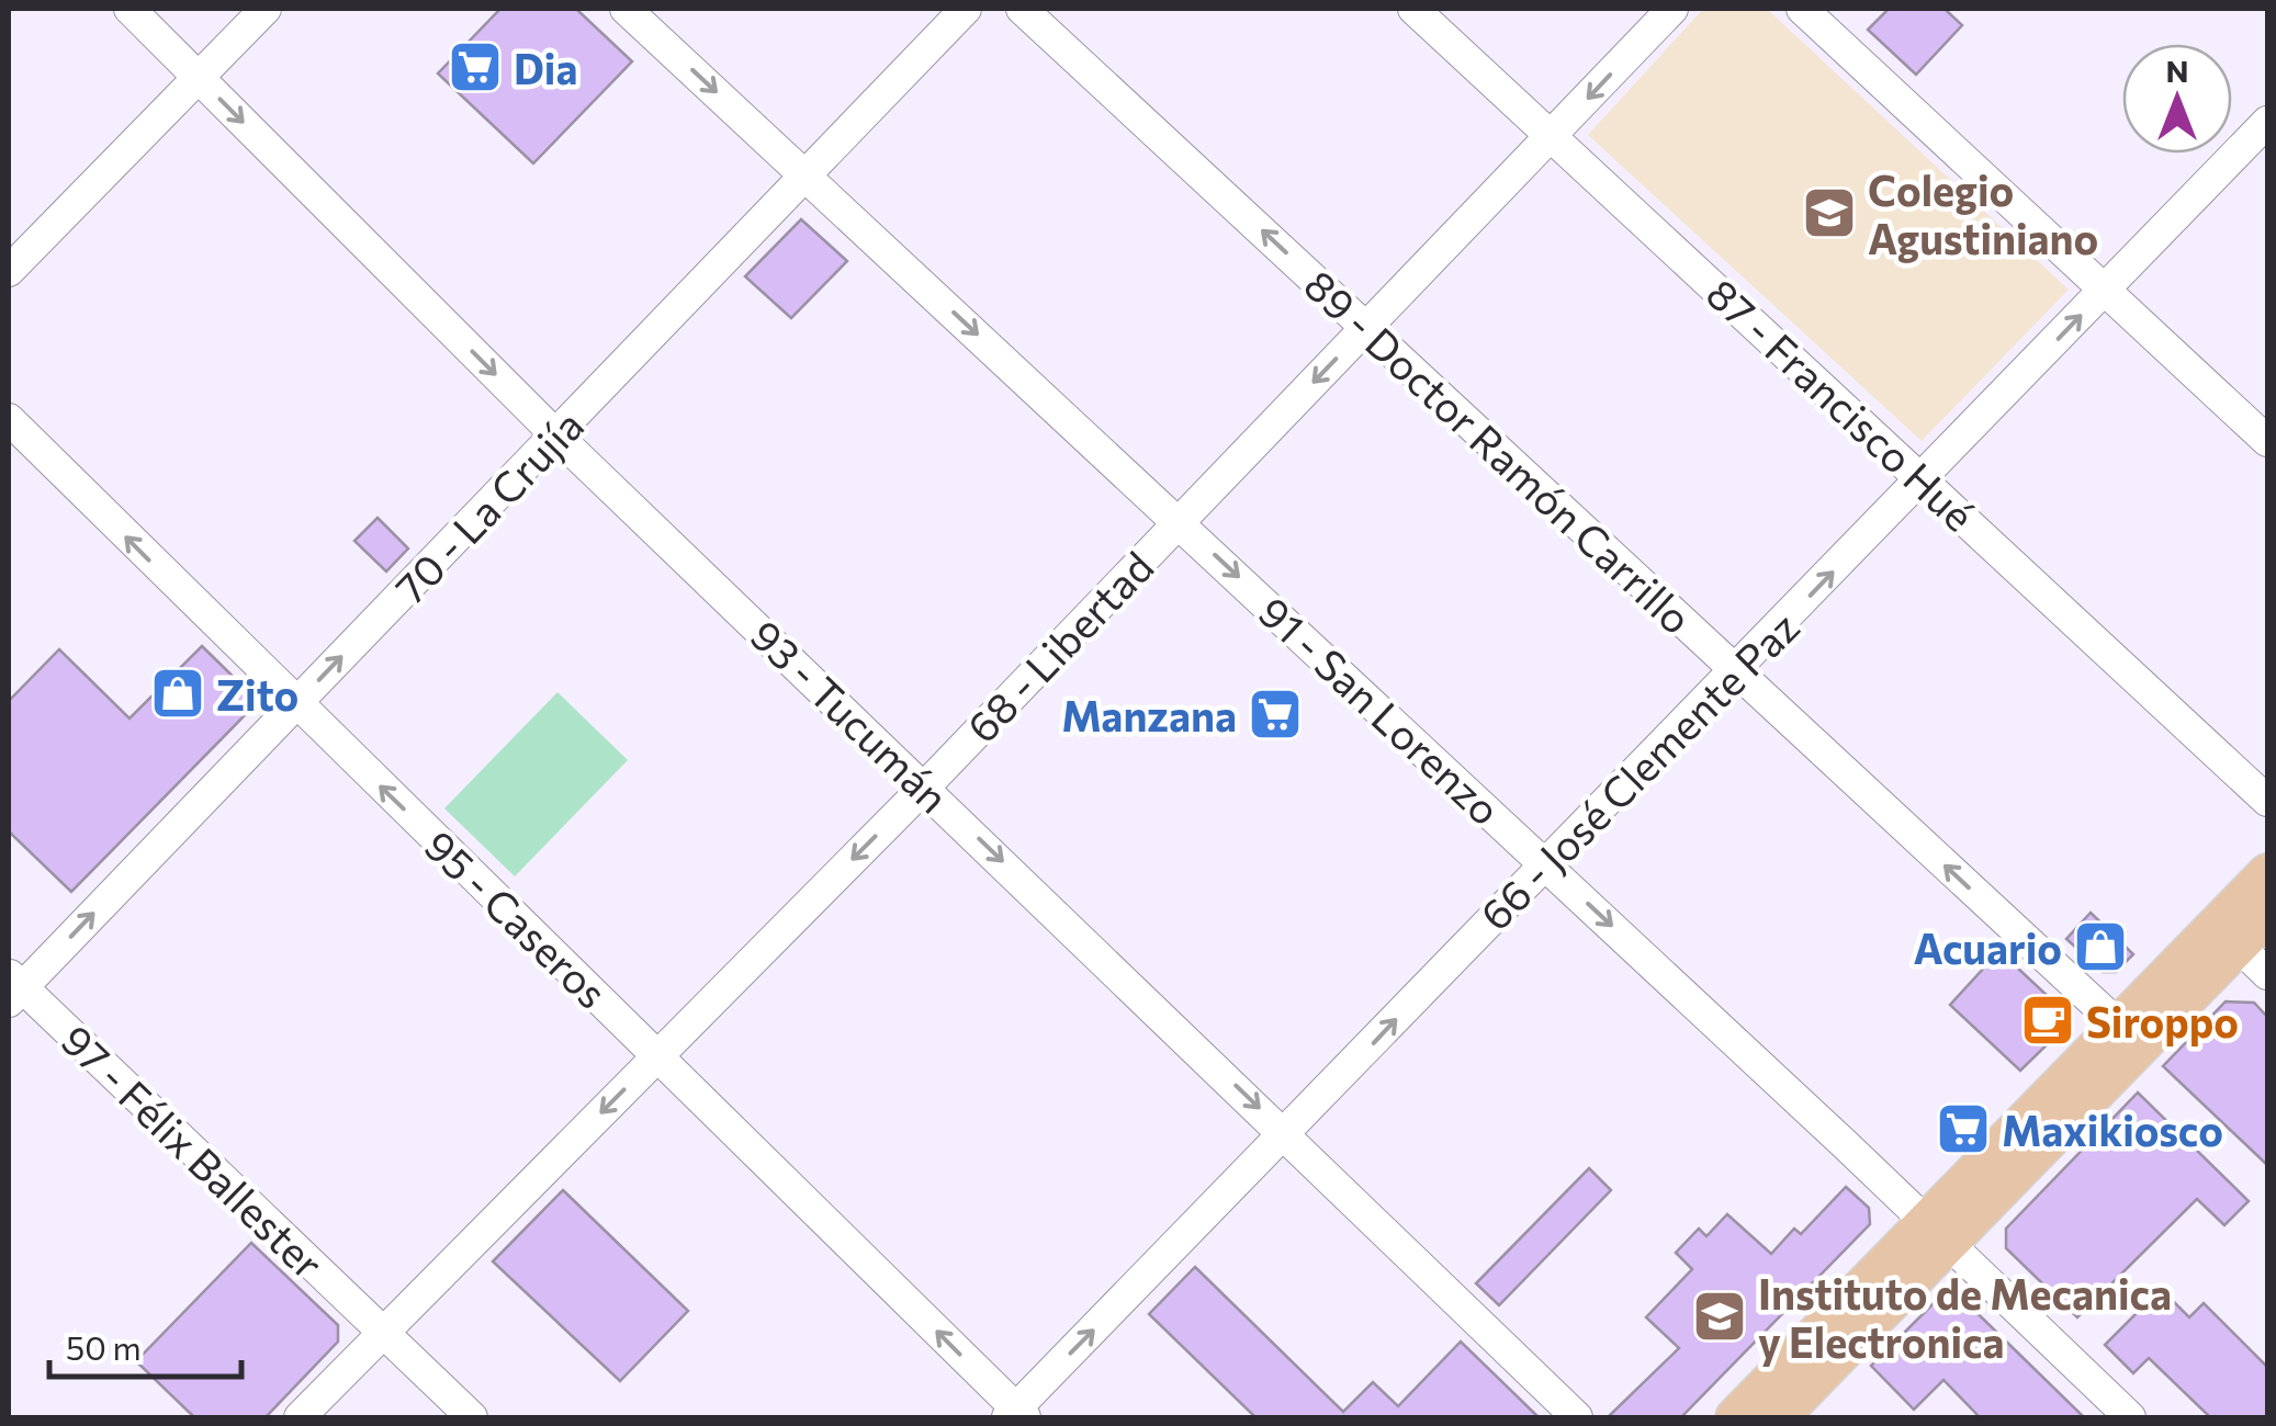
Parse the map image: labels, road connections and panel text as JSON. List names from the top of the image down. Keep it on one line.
{"streets":{"street":["87 - Francisco Hué","89 - Doctor Ramón Carrillo","70 - La Crujía","68 - Libertad","91 - San Lorenzo","93 - Tucumán","66 - José Clemente Paz","95 - Caseros","97 - Félix Ballester"]},"crossings":[["87 - Francisco Hué","68 - Libertad"],["87 - Francisco Hué","66 - José Clemente Paz"],["89 - Doctor Ramón Carrillo","68 - Libertad"],["89 - Doctor Ramón Carrillo","66 - José Clemente Paz"],["70 - La Crujía","91 - San Lorenzo"],["70 - La Crujía","93 - Tucumán"],["70 - La Crujía","95 - Caseros"],["70 - La Crujía","97 - Félix Ballester"],["68 - Libertad","91 - San Lorenzo"],["68 - Libertad","93 - Tucumán"],["68 - Libertad","95 - Caseros"],["68 - Libertad","97 - Félix Ballester"],["91 - San Lorenzo","66 - José Clemente Paz"],["93 - Tucumán","66 - José Clemente Paz"],["66 - José Clemente Paz","95 - Caseros"]],"one_way":["89 - Doctor Ramón Carrillo","70 - La Crujía","68 - Libertad","91 - San Lorenzo","93 - Tucumán","66 - José Clemente Paz","95 - Caseros"],"places":{"supermarket":["Dia","Manzana","Maxikiosco"],"school or university":["Colegio Agustiniano","Instituto de Mecanica y Electronica"],"shop":["Zito","Acuario"],"cafe":["Siroppo"]},"scale_bar":"50 m","north":"top"}
